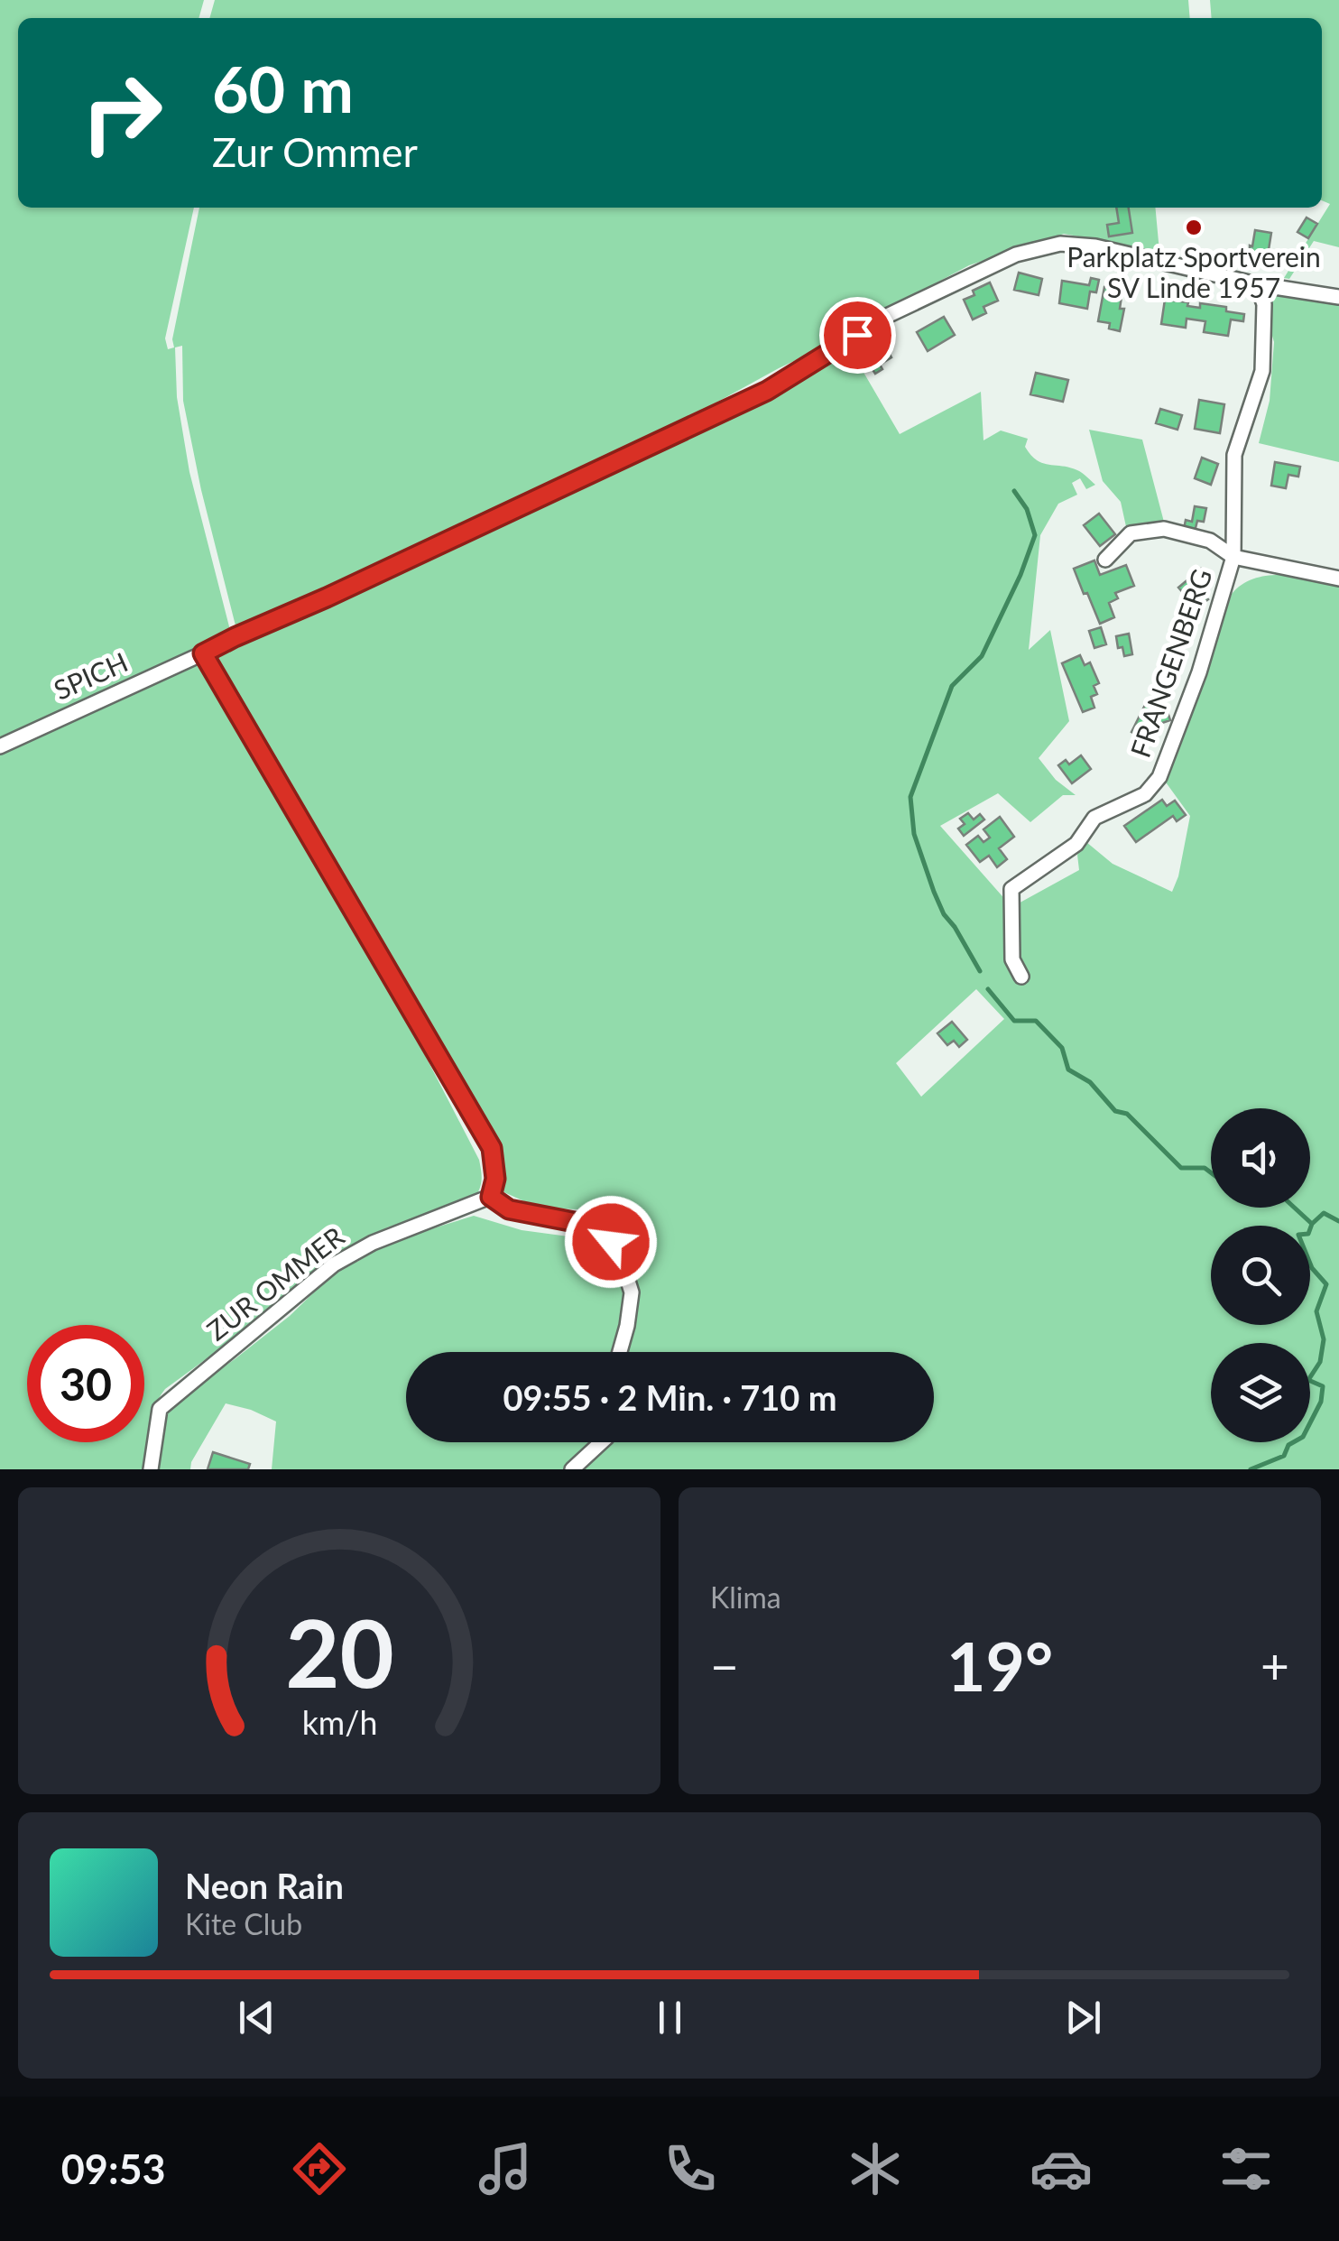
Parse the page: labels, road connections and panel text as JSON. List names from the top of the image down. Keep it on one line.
{"streets":{"street":["FRANGENBERG","SPICH","ZUR OMMER"]},"crossings":[["FRANGENBERG","SPICH"]],"places":["Parkplatz Sportverein SV Linde 1957"],"page":{"turn":["60 m","Zur Ommer"],"limit":"30","trip":"09:55 · 2 Min. · 710 m","tile":"Klima","heat":["−","19°","+"],"song":["Neon Rain","Kite Club"],"tabs":"09:53","gauge":["20","km/h"]}}
